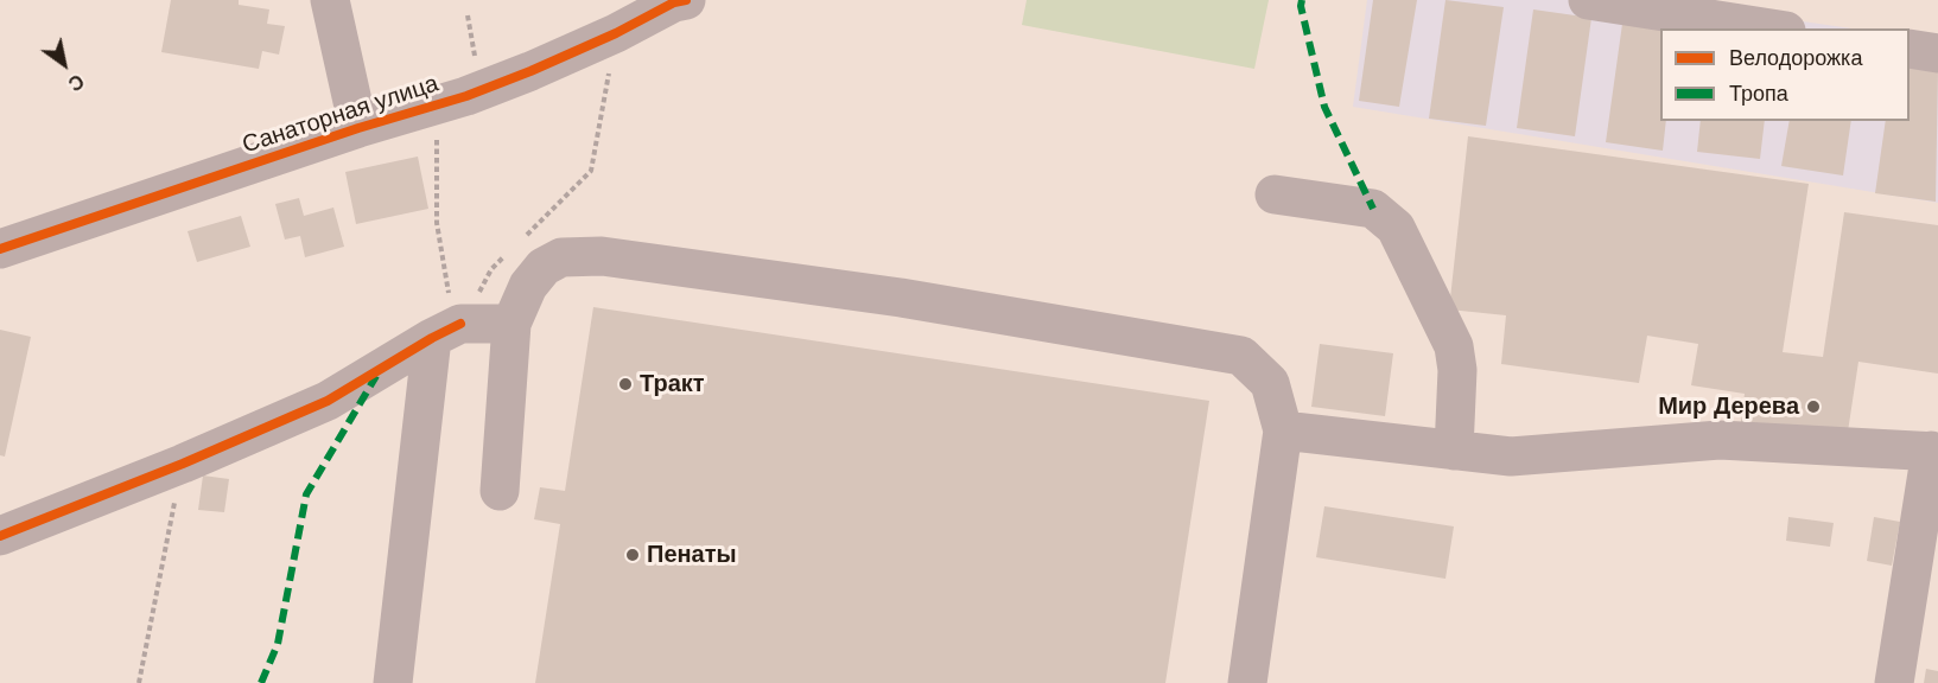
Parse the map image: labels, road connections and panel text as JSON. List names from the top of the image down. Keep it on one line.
{"streets":{"street":["Санаторная улица"]},"places":["Тракт","Мир Дерева","Пенаты"],"legend":["Велодорожка","Тропа"],"north":"bottom right"}
